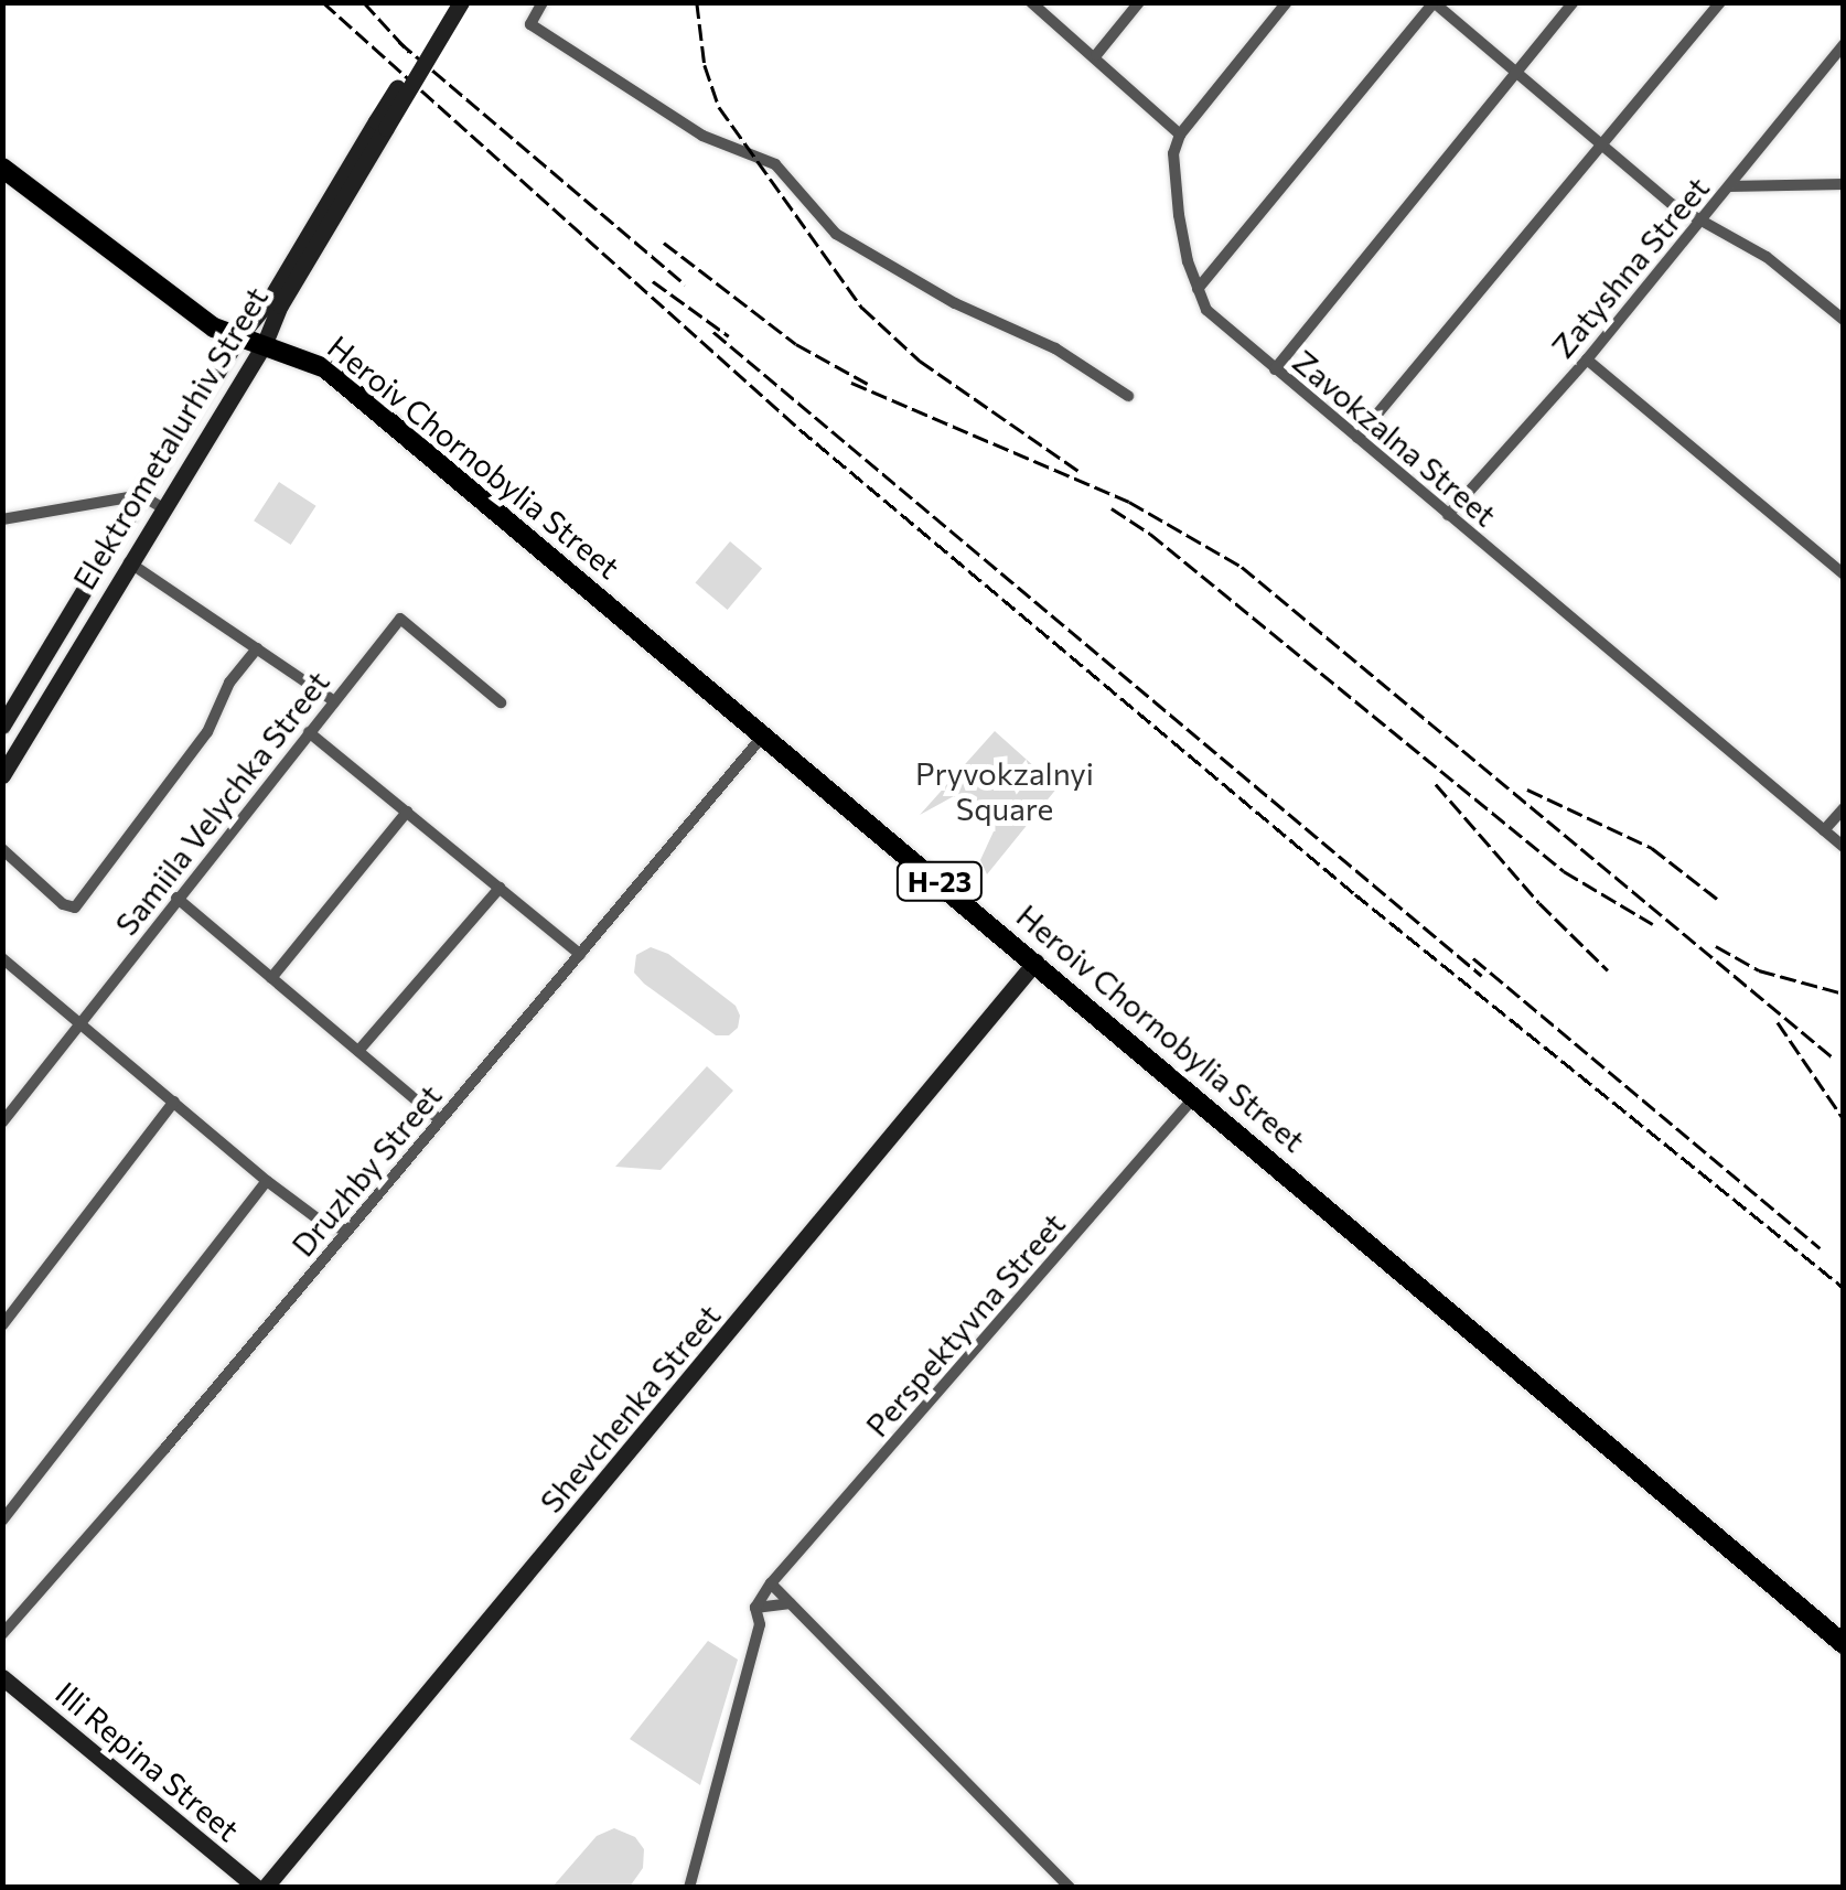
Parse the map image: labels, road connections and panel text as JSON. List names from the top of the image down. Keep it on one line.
{"streets":{"main road":["Elektrometalurhiv Street","Heroiv Chornobylia Street","Н-23","Shevchenka Street","Illi Repina Street"],"street":["Zatyshna Street","Zavokzalna Street","Samiila Velychka Street","Druzhby Street","Perspektyvna Street"]},"crossings":[["Zatyshna Street","Zavokzalna Street"],["Elektrometalurhiv Street","Heroiv Chornobylia Street"],["Heroiv Chornobylia Street","Druzhby Street"],["Heroiv Chornobylia Street","Perspektyvna Street"],["Heroiv Chornobylia Street","Shevchenka Street"],["Shevchenka Street","Illi Repina Street"]],"parks":["Pryvokzalnyi Square"]}
